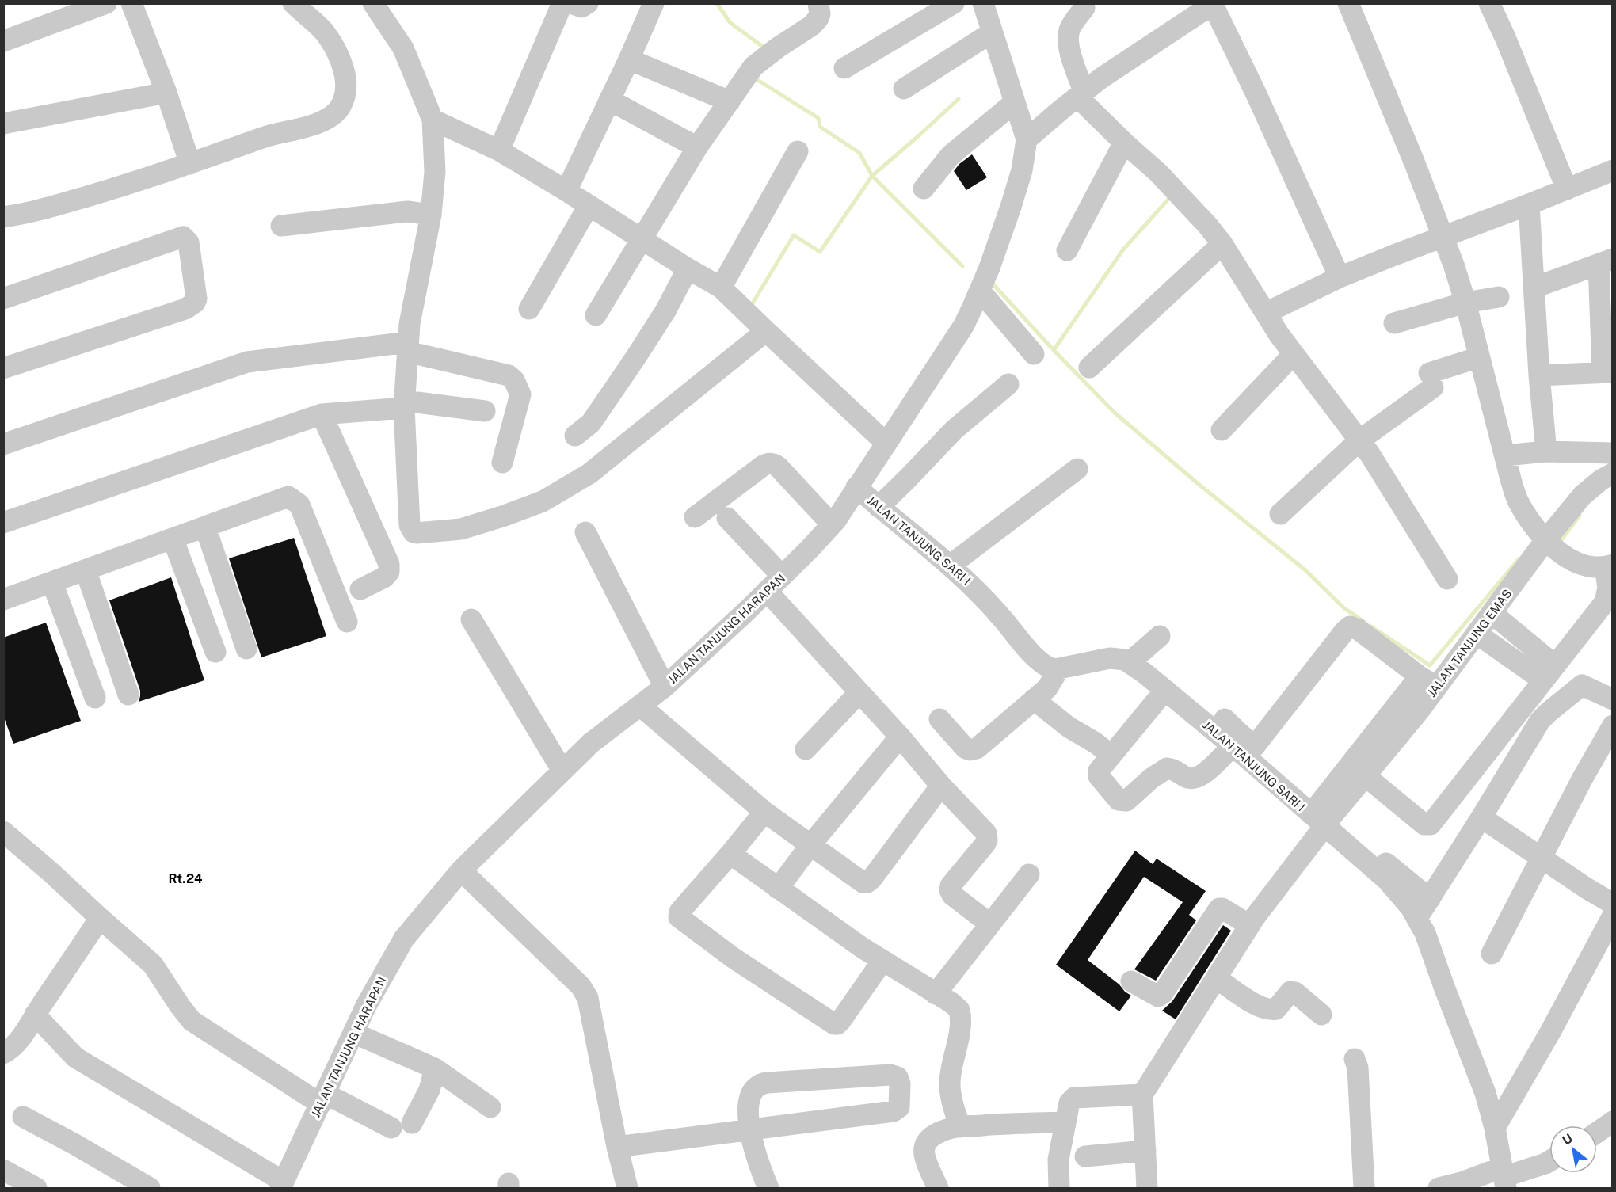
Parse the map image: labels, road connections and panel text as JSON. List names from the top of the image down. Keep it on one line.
{"streets":{"street":["JALAN TANJUNG SARI I","JALAN TANJUNG HARAPAN","JALAN TANJUNG EMAS"]},"crossings":[["JALAN TANJUNG SARI I","JALAN TANJUNG HARAPAN"],["JALAN TANJUNG SARI I","JALAN TANJUNG EMAS"]],"districts":["Rt.24"],"north":"top left"}
